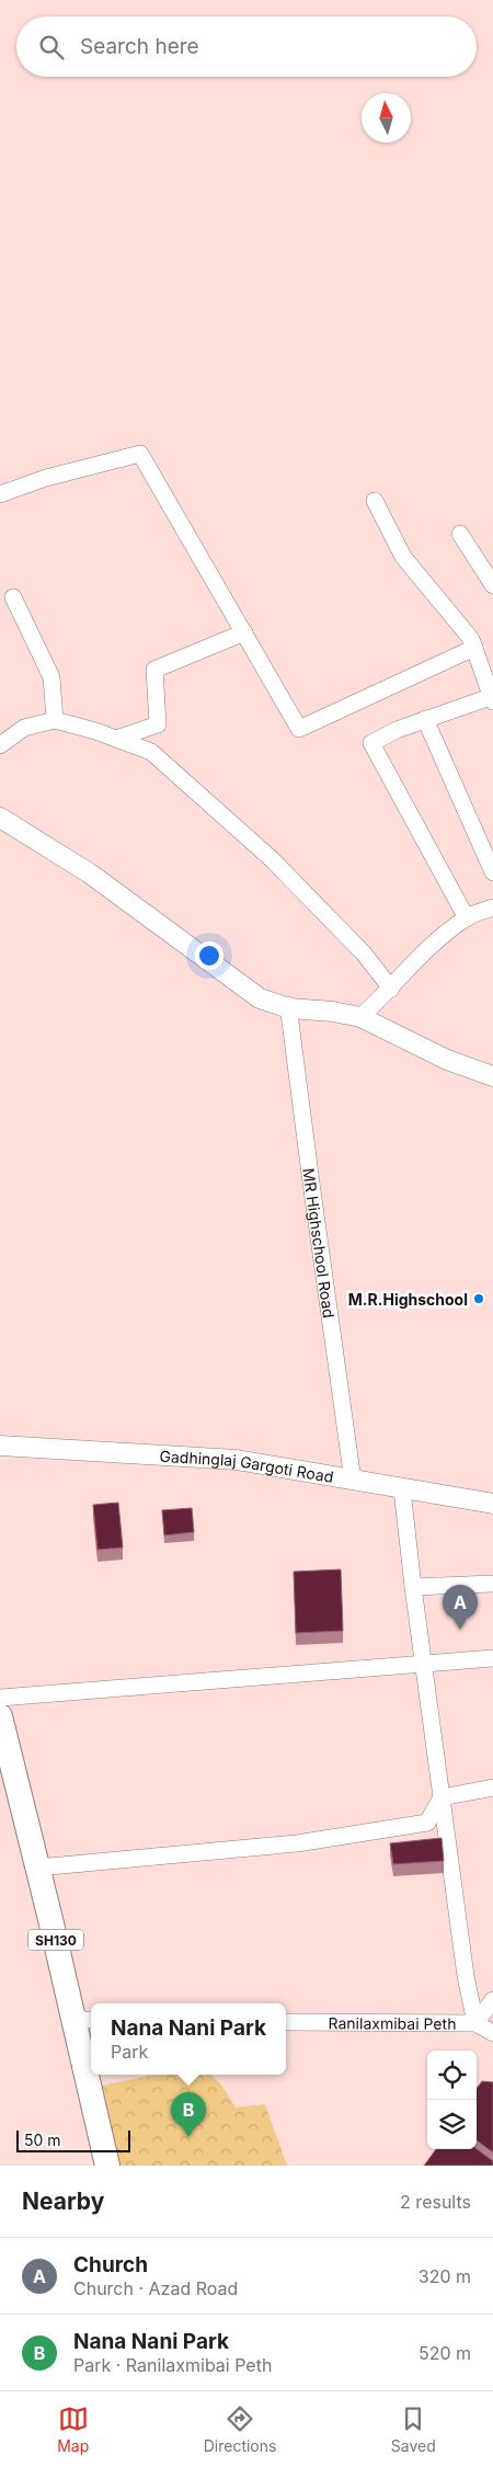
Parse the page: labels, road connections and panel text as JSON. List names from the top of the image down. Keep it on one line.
{"streets":{"main road":["SH130"],"street":["MR Highschool Road","Gadhinglaj Gargoti Road","Ranilaxmibai Peth"]},"crossings":[["MR Highschool Road","Gadhinglaj Gargoti Road"]],"places":["M.R.Highschool"],"scale_bar":"50 m","north":"top","page":{"search":"Search here","pins":["A","B"],"popup":["Nana Nani Park","Park"],"scale":"50 m","heading":["Nearby","2 results"],"list":[{"mark":"A","name":"Church","note":"Church · Azad Road","value":"320 m"},{"mark":"B","name":"Nana Nani Park","note":"Park · Ranilaxmibai Peth","value":"520 m"}],"nav":["Map","Directions","Saved"]}}
